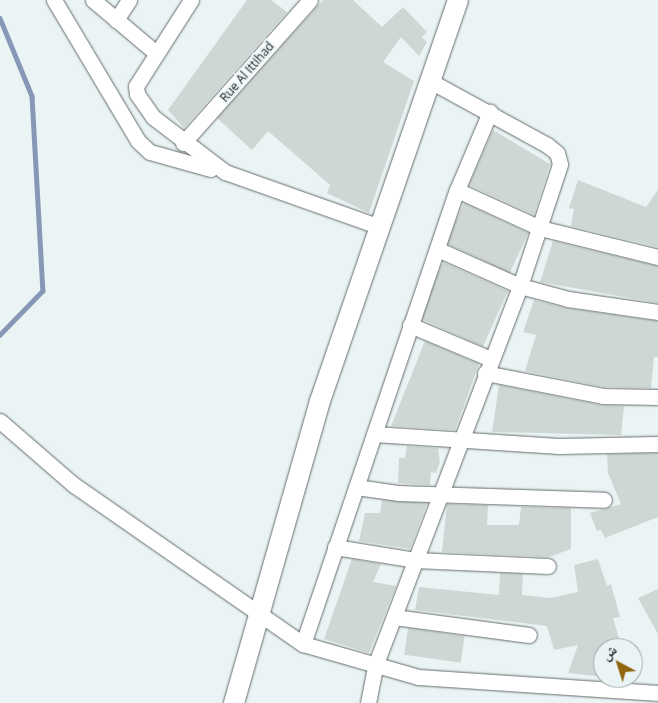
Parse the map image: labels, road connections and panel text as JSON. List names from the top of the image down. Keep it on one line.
{"streets":{"street":["Rue Al Ittihad"]},"north":"top left"}
